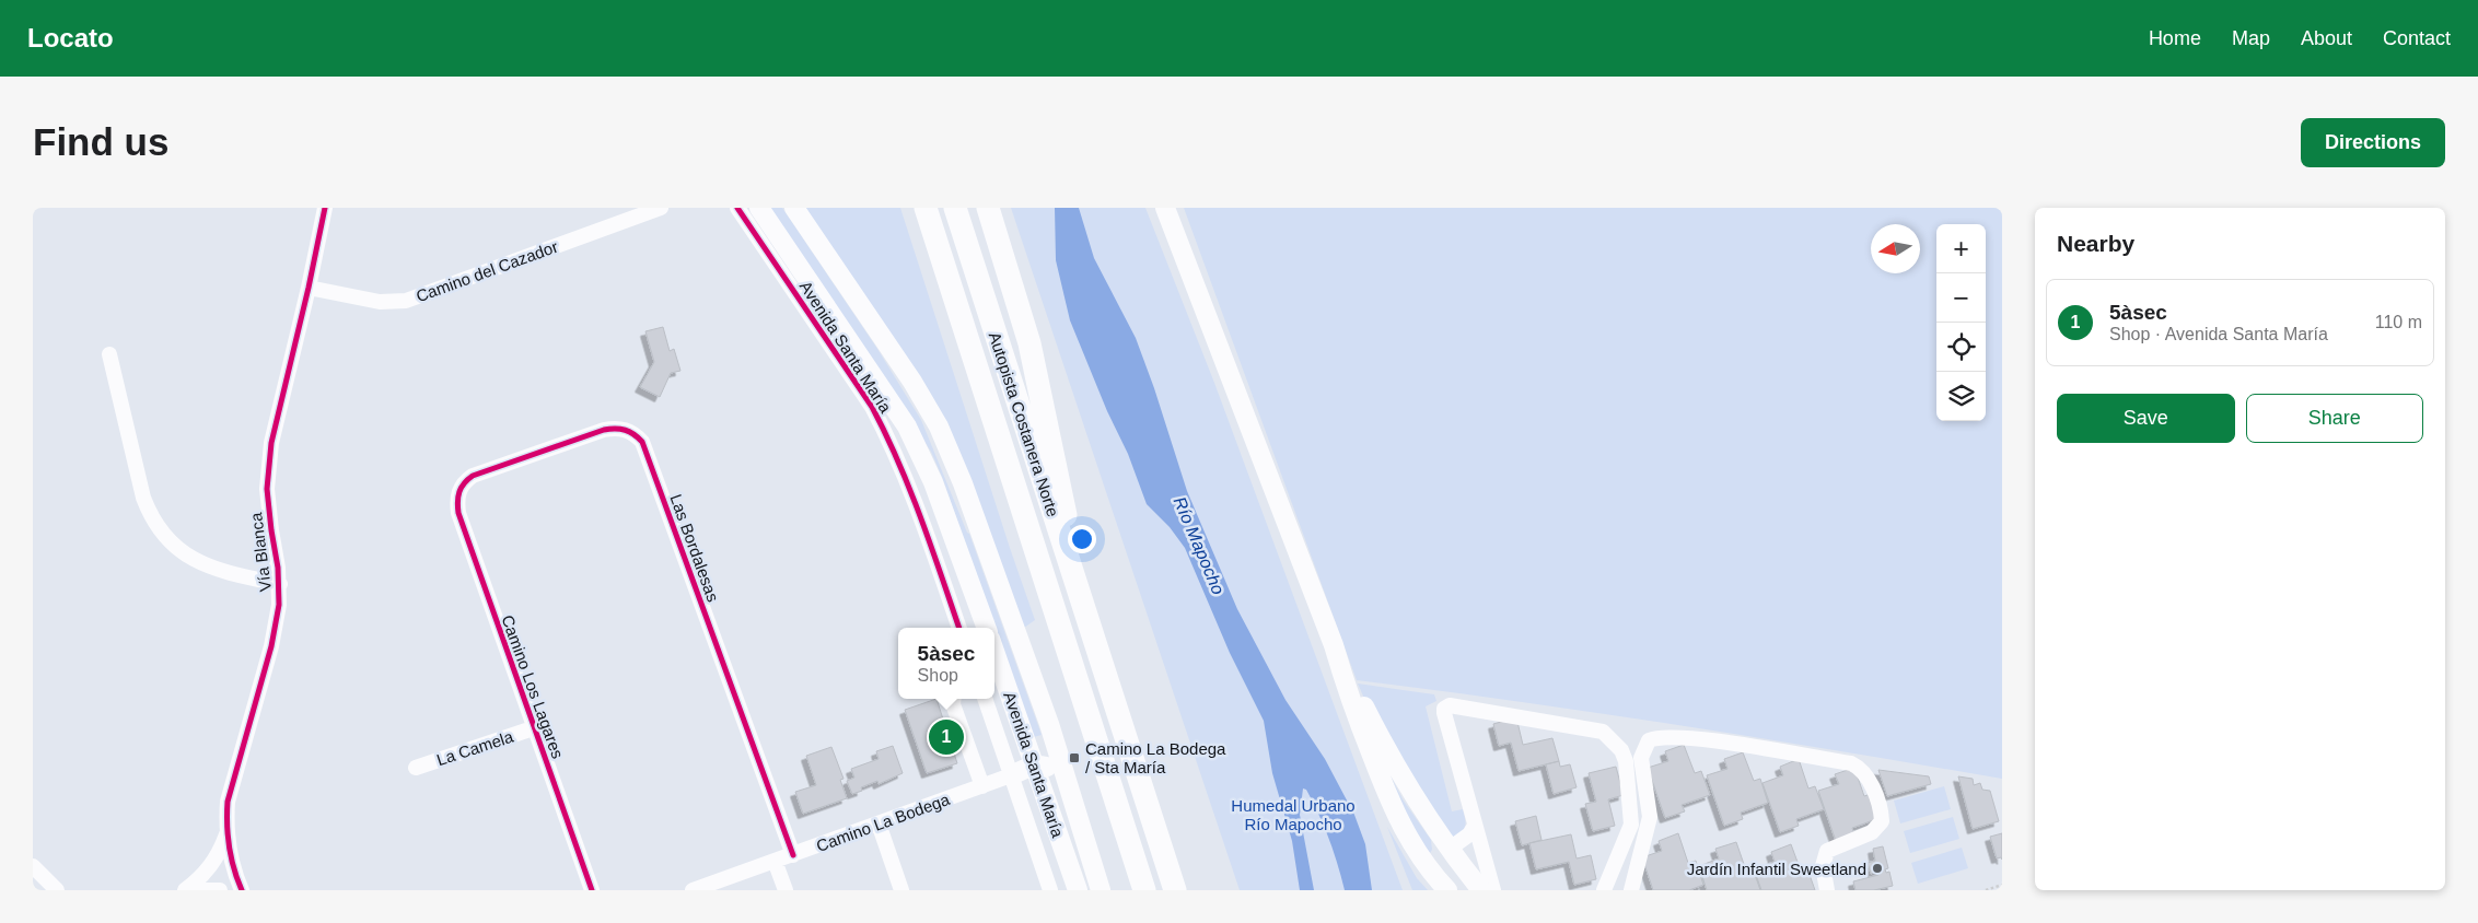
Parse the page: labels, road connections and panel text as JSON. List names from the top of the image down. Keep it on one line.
{"streets":{"highway":["Autopista Costanera Norte"],"main road":["Avenida Santa María"],"street":["Camino del Cazador","Las Bordalesas","Vía Blanca","Camino Los Lagares","La Camela","Camino La Bodega"]},"crossings":[["Camino del Cazador","Vía Blanca"],["Avenida Santa María","Camino La Bodega"],["Las Bordalesas","Camino Los Lagares"],["Las Bordalesas","Camino La Bodega"],["Camino Los Lagares","La Camela"]],"water":["Río Mapocho"],"parks":["Humedal Urbano Río Mapocho"],"places":{"transit":["Camino La Bodega / Sta María"],"other":["Jardín Infantil Sweetland"]},"north":"left","page":{"header":"Locato","nav":["Home","Map","About","Contact"],"buttons":["Directions",["Save","Share"]],"title":"Find us","heading":"Nearby","map_buttons":["+","−"],"list":[{"mark":"1","name":"5àsec","note":"Shop · Avenida Santa María","value":"110 m"}],"popup":["5àsec","Shop"],"pins":"1"}}
